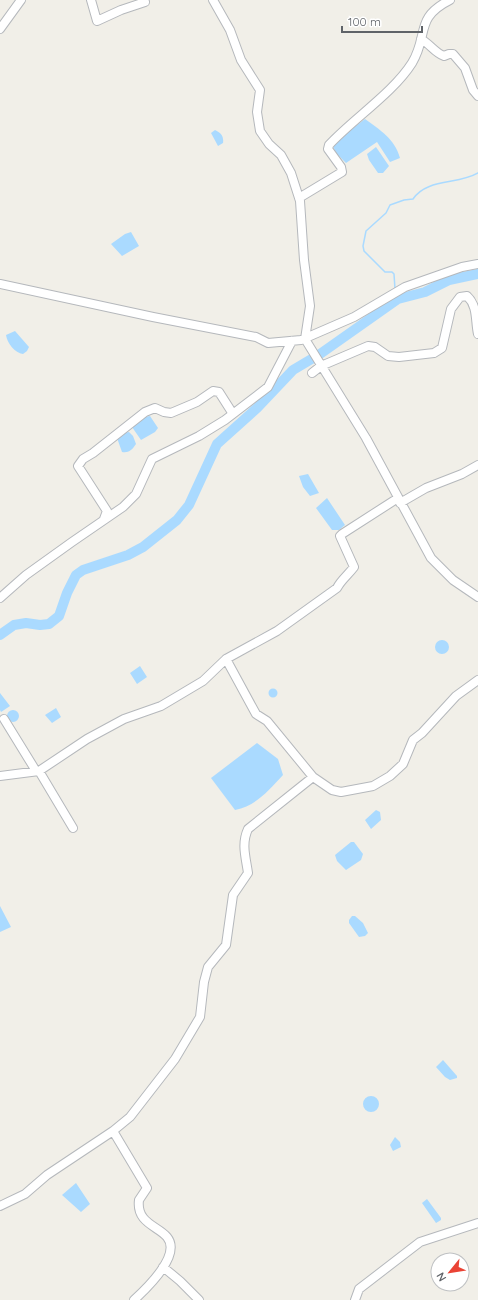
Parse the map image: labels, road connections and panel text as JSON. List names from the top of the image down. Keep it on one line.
{"scale_bar":"100 m","north":"bottom left"}
